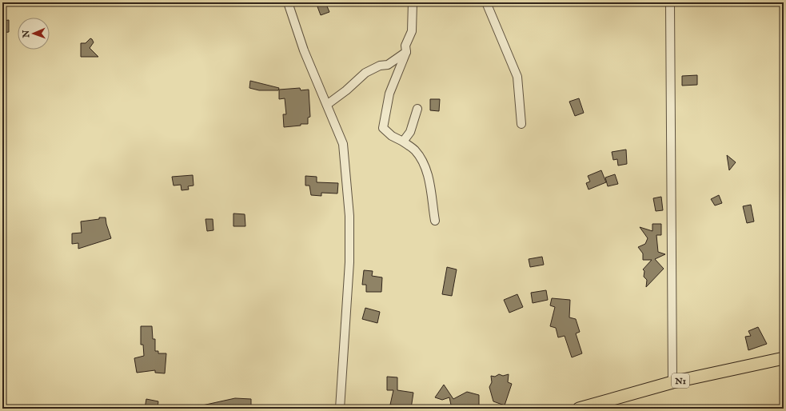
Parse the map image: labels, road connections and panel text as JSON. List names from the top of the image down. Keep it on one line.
{"streets":{"highway":["N1"]},"north":"left"}
